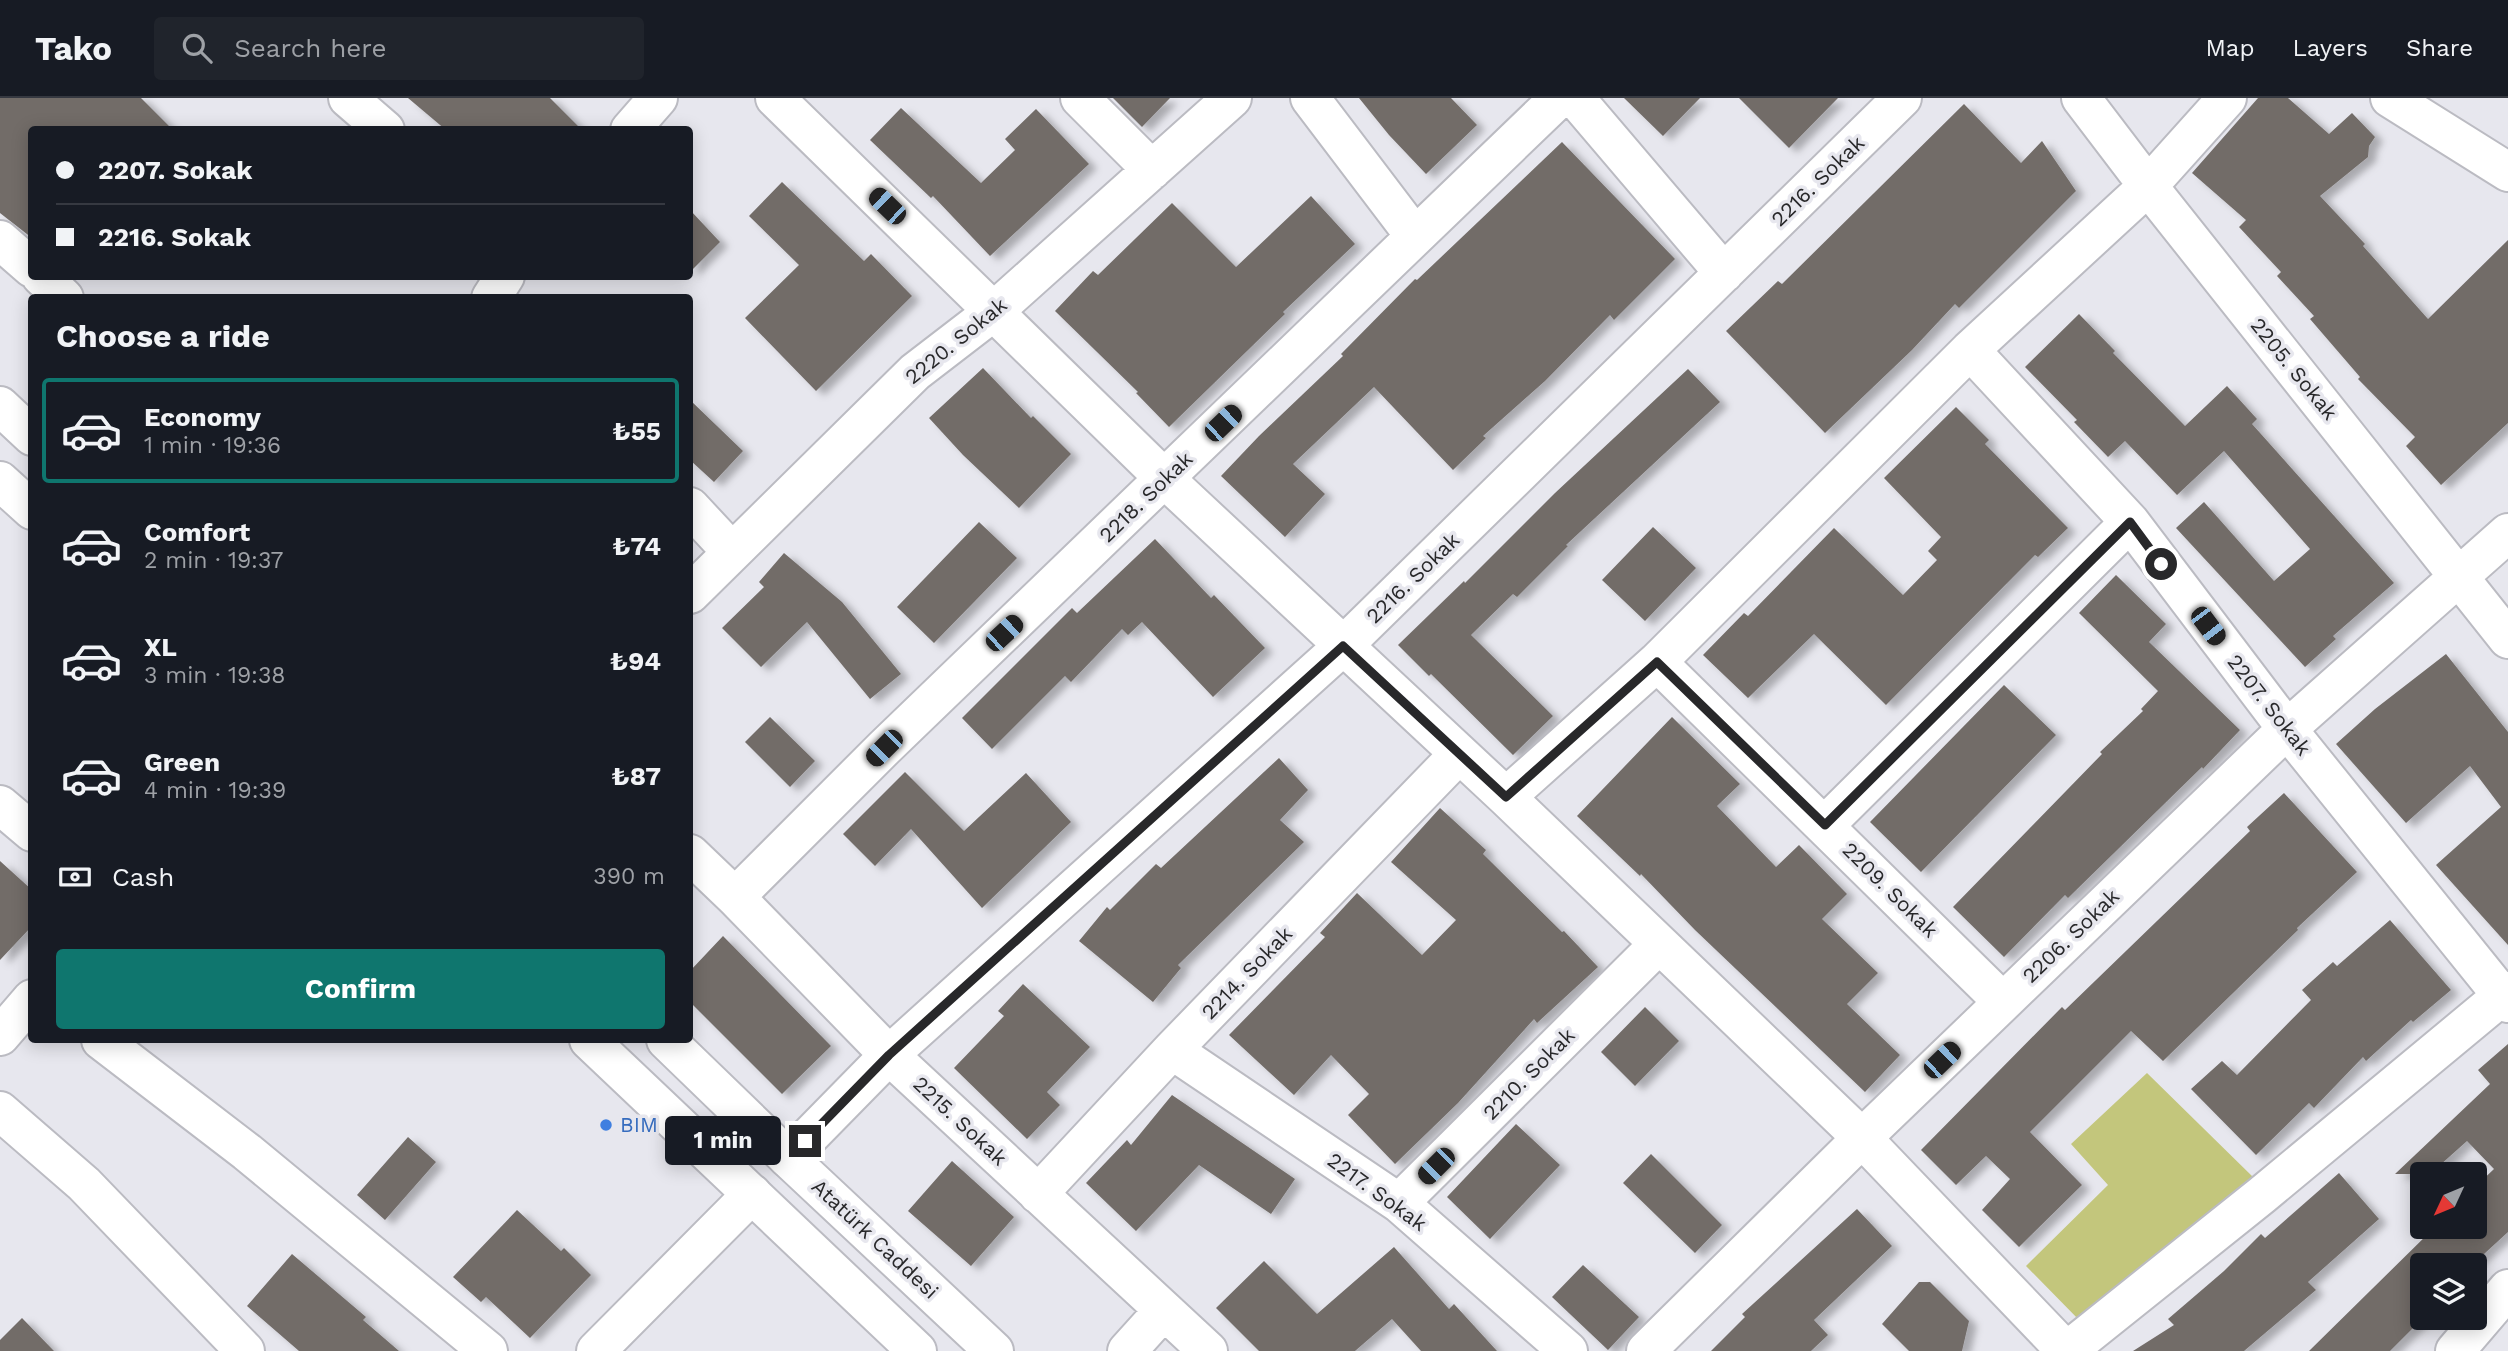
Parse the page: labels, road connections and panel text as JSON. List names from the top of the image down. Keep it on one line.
{"streets":{"street":["2216. Sokak","2220. Sokak","2205. Sokak","2218. Sokak","2207. Sokak","2209. Sokak","2206. Sokak","2214. Sokak","2210. Sokak","2215. Sokak","2217. Sokak","Atatürk Caddesi"]},"crossings":[["2216. Sokak","2215. Sokak"],["2216. Sokak","Atatürk Caddesi"],["2205. Sokak","2206. Sokak"],["2218. Sokak","2215. Sokak"],["2207. Sokak","2206. Sokak"],["2209. Sokak","2206. Sokak"],["2214. Sokak","2215. Sokak"],["2214. Sokak","2217. Sokak"],["2210. Sokak","2217. Sokak"]],"places":["BIM"],"north":"bottom left","page":{"header":"Tako","search":"Search here","nav":["Map","Layers","Share"],"banner":["2207. Sokak","2216. Sokak"],"heading":"Choose a ride","list":[{"name":"Economy","note":"1 min · 19:36","value":"₺55"},{"name":"Comfort","note":"2 min · 19:37","value":"₺74"},{"name":"XL","note":"3 min · 19:38","value":"₺94"},{"name":"Green","note":"4 min · 19:39","value":"₺87"}],"pay":["Cash","390 m"],"buttons":"Confirm","bubble":"1 min"}}
